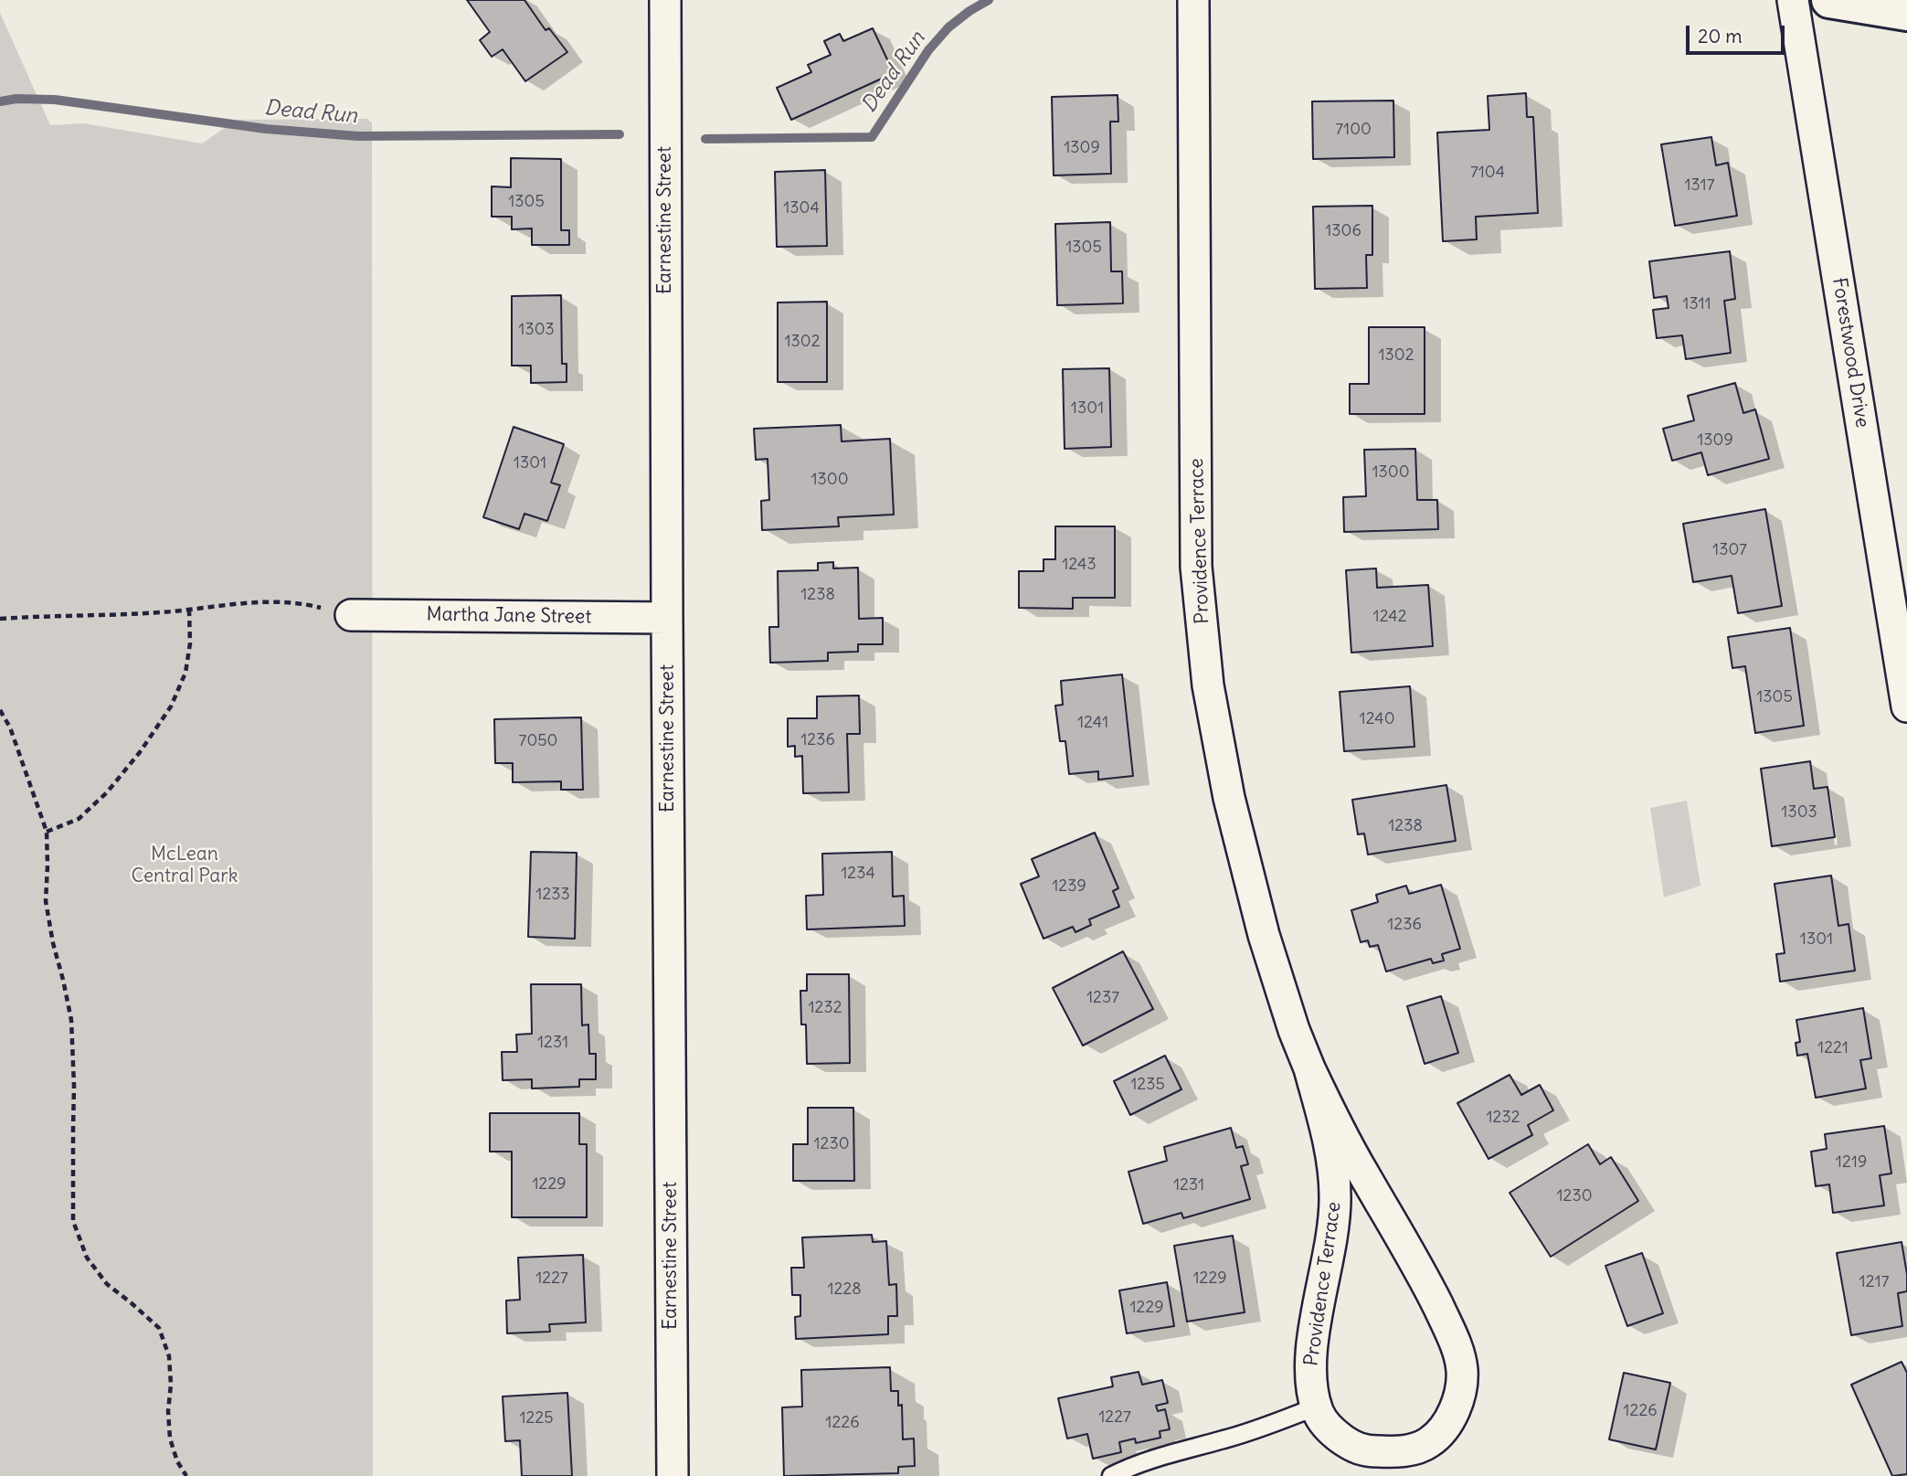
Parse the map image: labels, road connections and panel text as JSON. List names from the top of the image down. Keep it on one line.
{"streets":{"street":["Earnestine Street","Forestwood Drive","Providence Terrace","Martha Jane Street"]},"crossings":[["Earnestine Street","Martha Jane Street"]],"water":["Dead Run"],"parks":["McLean Central Park"],"house_numbers":["7100","1309","7104","1317","1305","1304","1306","1305","1311","1303","1302","1302","1301","1309","1301","1300","1300","1307","1243","1238","1242","1305","1240","1241","1236","7050","1303","1238","1234","1239","1233","1236","1301","1237","1232","1231","1221","1235","1232","1230","1219","1229","1231","1230","1227","1229","1217","1228","1229","1226","1227","1225","1226"],"scale_bar":"20 m"}
